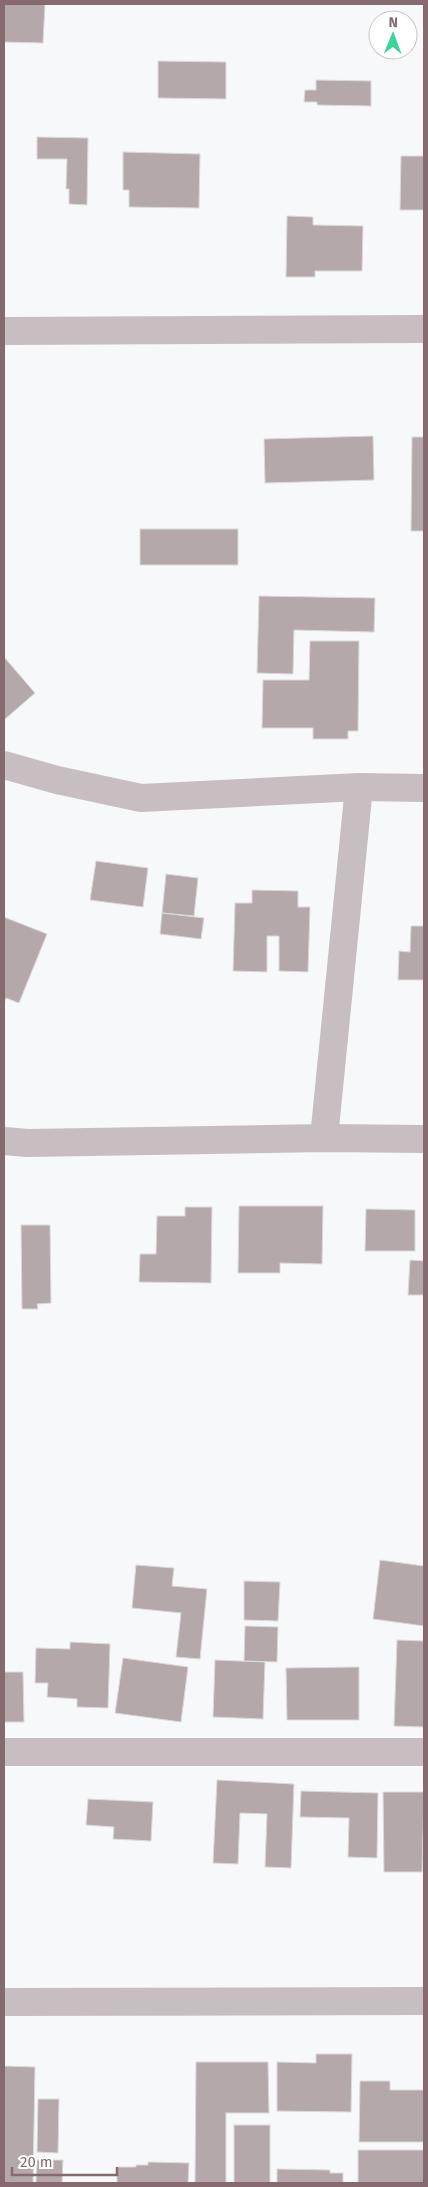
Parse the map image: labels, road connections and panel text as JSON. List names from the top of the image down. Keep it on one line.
{"scale_bar":"20 m","north":"top"}
